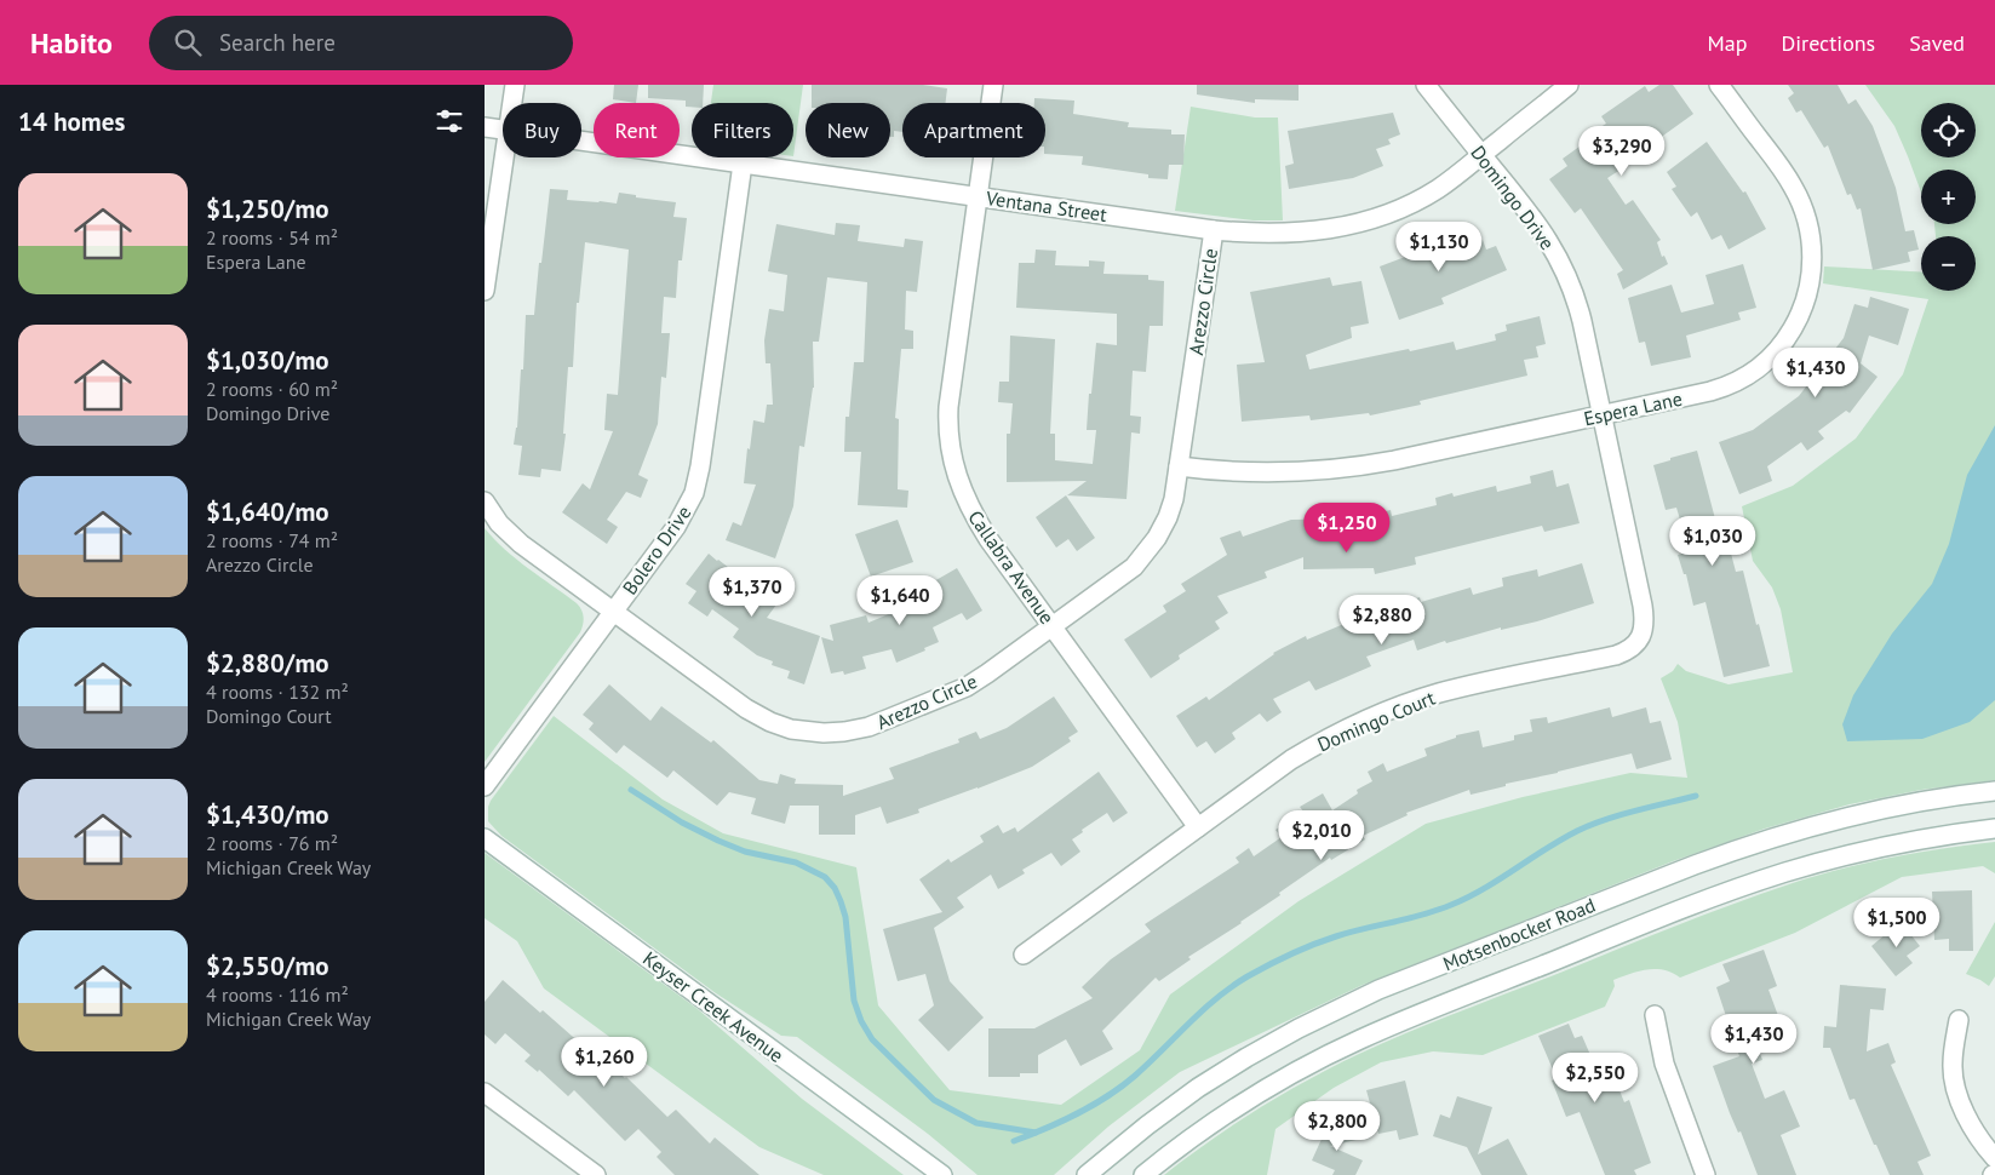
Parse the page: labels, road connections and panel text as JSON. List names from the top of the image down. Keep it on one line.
{"streets":{"street":["Domingo Drive","Ventana Street","Arezzo Circle","Espera Lane","Bolero Drive","Callabra Avenue","Domingo Court","Motsenbocker Road","Keyser Creek Avenue"]},"crossings":[["Domingo Drive","Ventana Street"],["Domingo Drive","Espera Lane"],["Domingo Drive","Domingo Court"],["Ventana Street","Arezzo Circle"],["Ventana Street","Bolero Drive"],["Ventana Street","Callabra Avenue"],["Arezzo Circle","Espera Lane"],["Arezzo Circle","Bolero Drive"],["Arezzo Circle","Callabra Avenue"],["Callabra Avenue","Domingo Court"]],"page":{"header":"Habito","search":"Search here","nav":["Map","Directions","Saved"],"heading":"14 homes","map_buttons":["+","−"],"chip":["Buy","Rent","Filters","New","Apartment"],"price":["$3,290","$1,130","$1,430","$1,250","$1,030","$1,370","$1,640","$2,880","$2,010","$1,500","$1,430","$1,260","$2,550","$2,800"],"list":[{"name":"$1,250/mo","note":"2 rooms · 54 m² · Espera Lane"},{"name":"$1,030/mo","note":"2 rooms · 60 m² · Domingo Drive"},{"name":"$1,640/mo","note":"2 rooms · 74 m² · Arezzo Circle"},{"name":"$2,880/mo","note":"4 rooms · 132 m² · Domingo Court"},{"name":"$1,430/mo","note":"2 rooms · 76 m² · Michigan Creek Way"},{"name":"$2,550/mo","note":"4 rooms · 116 m² · Michigan Creek Way"}]}}
